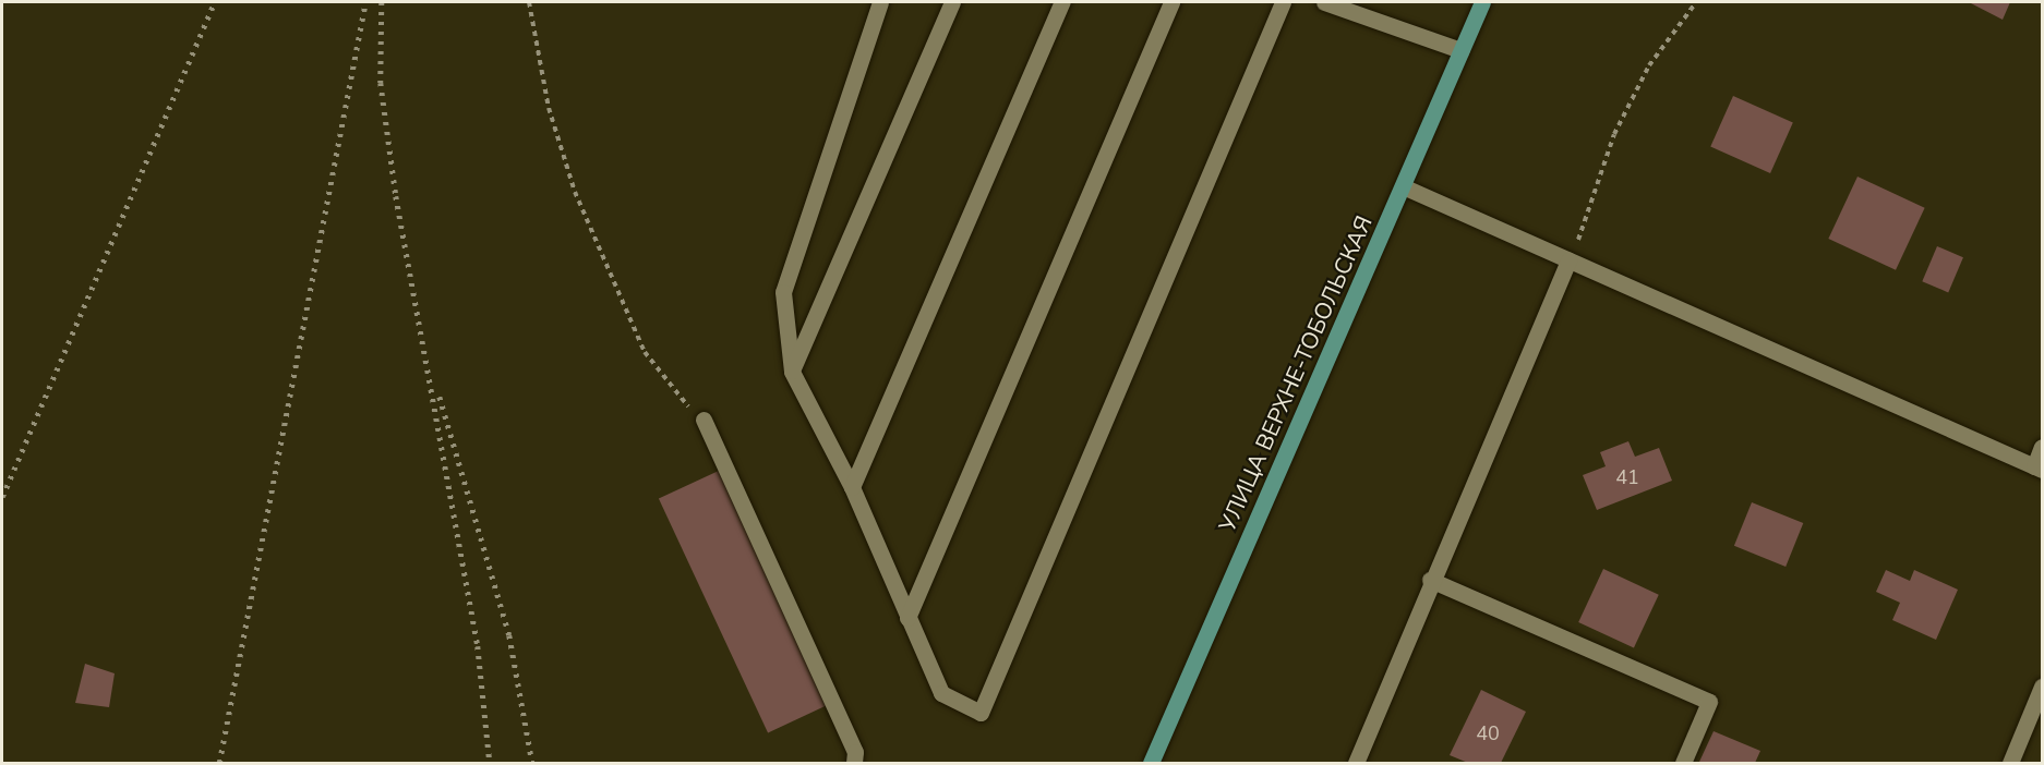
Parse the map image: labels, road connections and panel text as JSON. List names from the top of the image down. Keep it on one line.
{"streets":{"street":["УЛИЦА ВЕРХНЕ-ТОБОЛЬСКАЯ"]},"house_numbers":["41","40"]}
